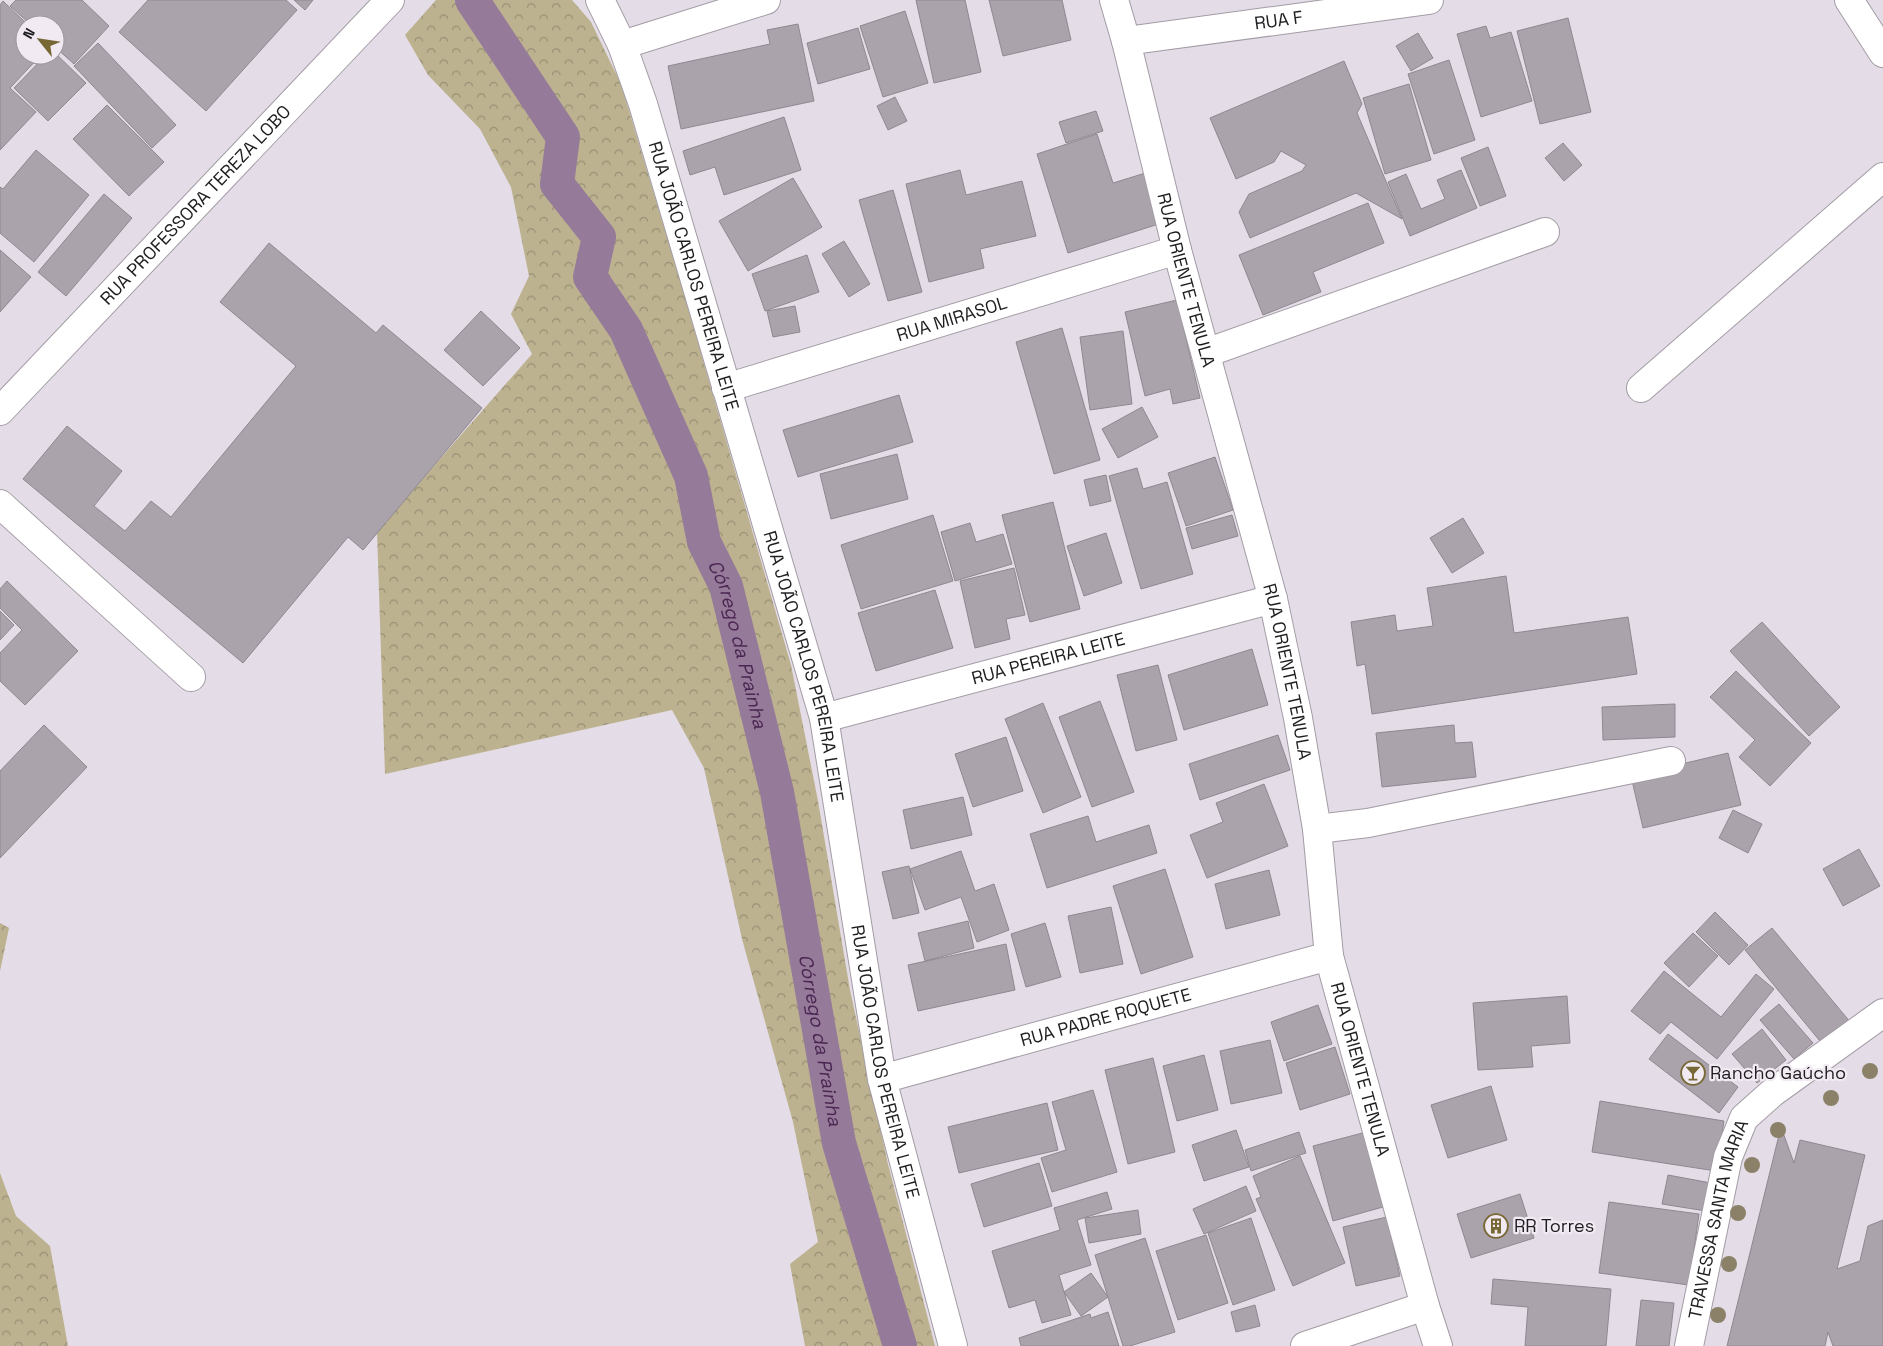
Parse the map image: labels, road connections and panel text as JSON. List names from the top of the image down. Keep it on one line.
{"streets":{"street":["RUA F","RUA PROFESSORA TEREZA LOBO","RUA JOÃO CARLOS PEREIRA LEITE","RUA ORIENTE TENULA","RUA MIRASOL","RUA PEREIRA LEITE","RUA PADRE ROQUETE","TRAVESSA SANTA MARIA"]},"crossings":[["RUA F","RUA ORIENTE TENULA"],["RUA JOÃO CARLOS PEREIRA LEITE","RUA MIRASOL"],["RUA JOÃO CARLOS PEREIRA LEITE","RUA PEREIRA LEITE"],["RUA JOÃO CARLOS PEREIRA LEITE","RUA PADRE ROQUETE"],["RUA ORIENTE TENULA","RUA MIRASOL"],["RUA ORIENTE TENULA","RUA PEREIRA LEITE"],["RUA ORIENTE TENULA","RUA PADRE ROQUETE"]],"water":["Córrego da Prainha"],"places":{"bar":["Rancho Gaúcho"],"building":["RR Torres"]},"north":"top left"}
